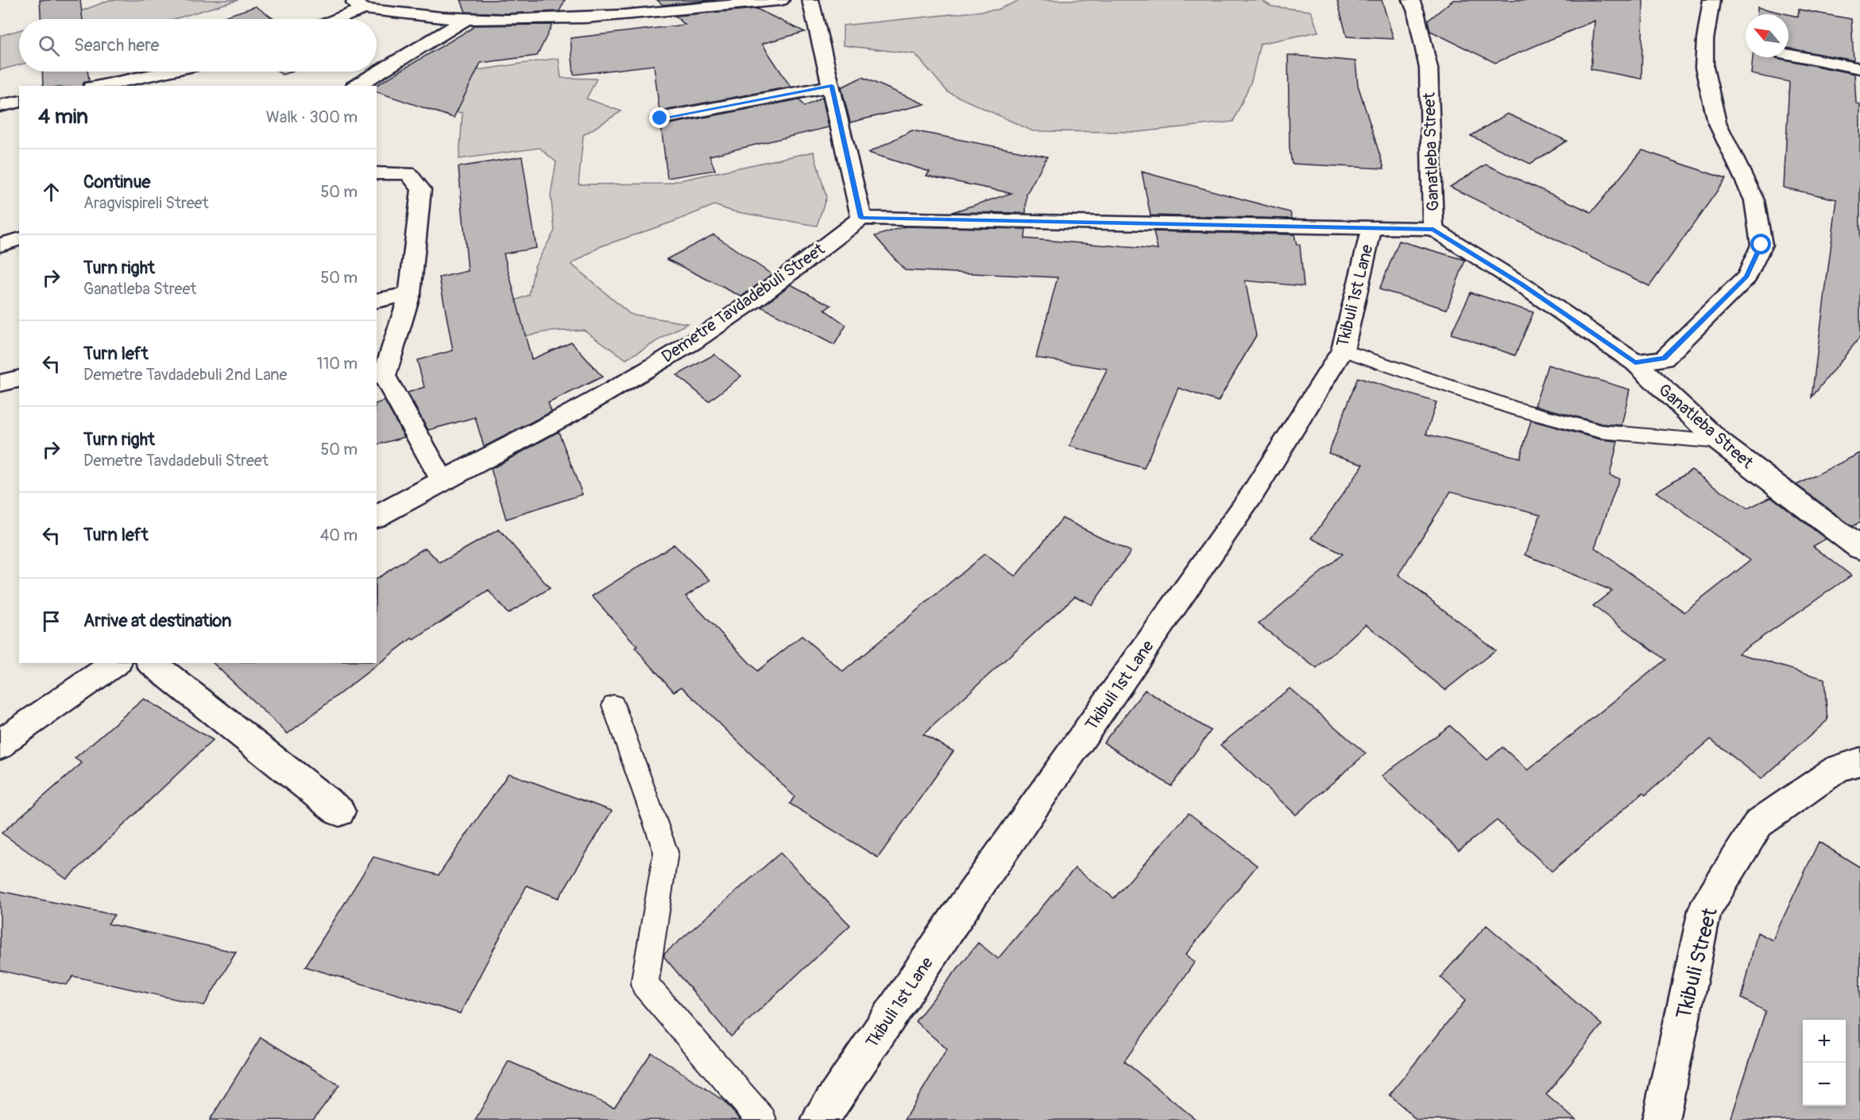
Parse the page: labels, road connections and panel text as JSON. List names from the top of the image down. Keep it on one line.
{"streets":{"street":["Ganatleba Street","Tkibuli 1st Lane","Demetre Tavdadebuli Street","Tkibuli Street"]},"north":"top left","page":{"search":"Search here","heading":["4 min","Walk · 300 m"],"list":[["Continue","Aragvispireli Street","50 m"],["Turn right","Ganatleba Street","50 m"],["Turn left","Demetre Tavdadebuli 2nd Lane","110 m"],["Turn right","Demetre Tavdadebuli Street","50 m"],["Turn left","40 m"],"Arrive at destination"],"map_buttons":["+","−"]}}
